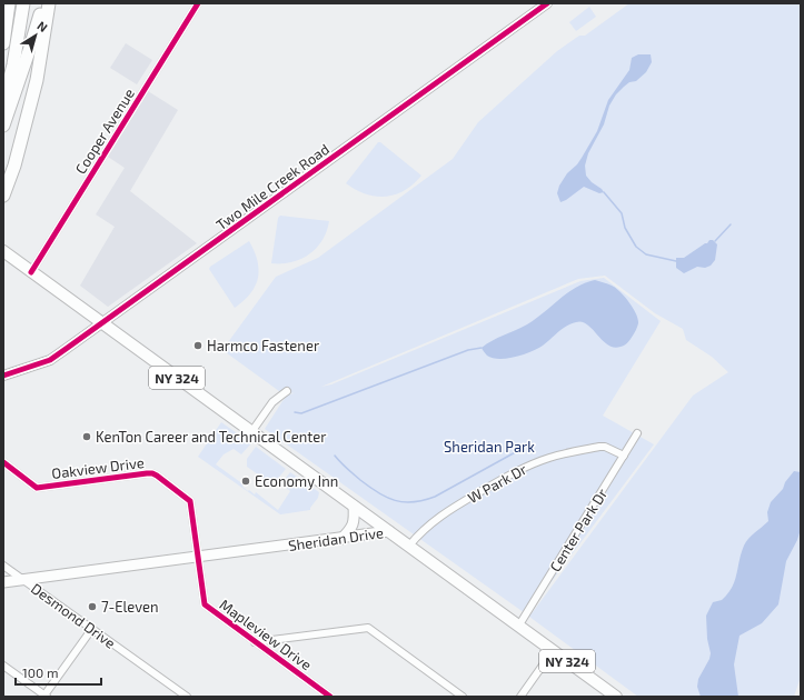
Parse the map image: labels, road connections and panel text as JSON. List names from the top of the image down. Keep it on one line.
{"streets":{"main road":["NY 324","Sheridan Drive"],"street":["Cooper Avenue","Two Mile Creek Road","Oakview Drive","W Park Dr","Center Park Dr","Desmond Drive","Mapleview Drive"]},"crossings":[["Cooper Avenue","NY 324"],["Two Mile Creek Road","NY 324"],["NY 324","Sheridan Drive"],["Oakview Drive","Sheridan Drive"],["Oakview Drive","Mapleview Drive"],["W Park Dr","Center Park Dr"],["W Park Dr","Sheridan Drive"],["Center Park Dr","Sheridan Drive"],["Sheridan Drive","Desmond Drive"],["Sheridan Drive","Mapleview Drive"]],"parks":["Sheridan Park"],"places":["Harmco Fastener","KenTon Career and Technical Center","Economy Inn","7-Eleven"],"scale_bar":"100 m","north":"top right"}
